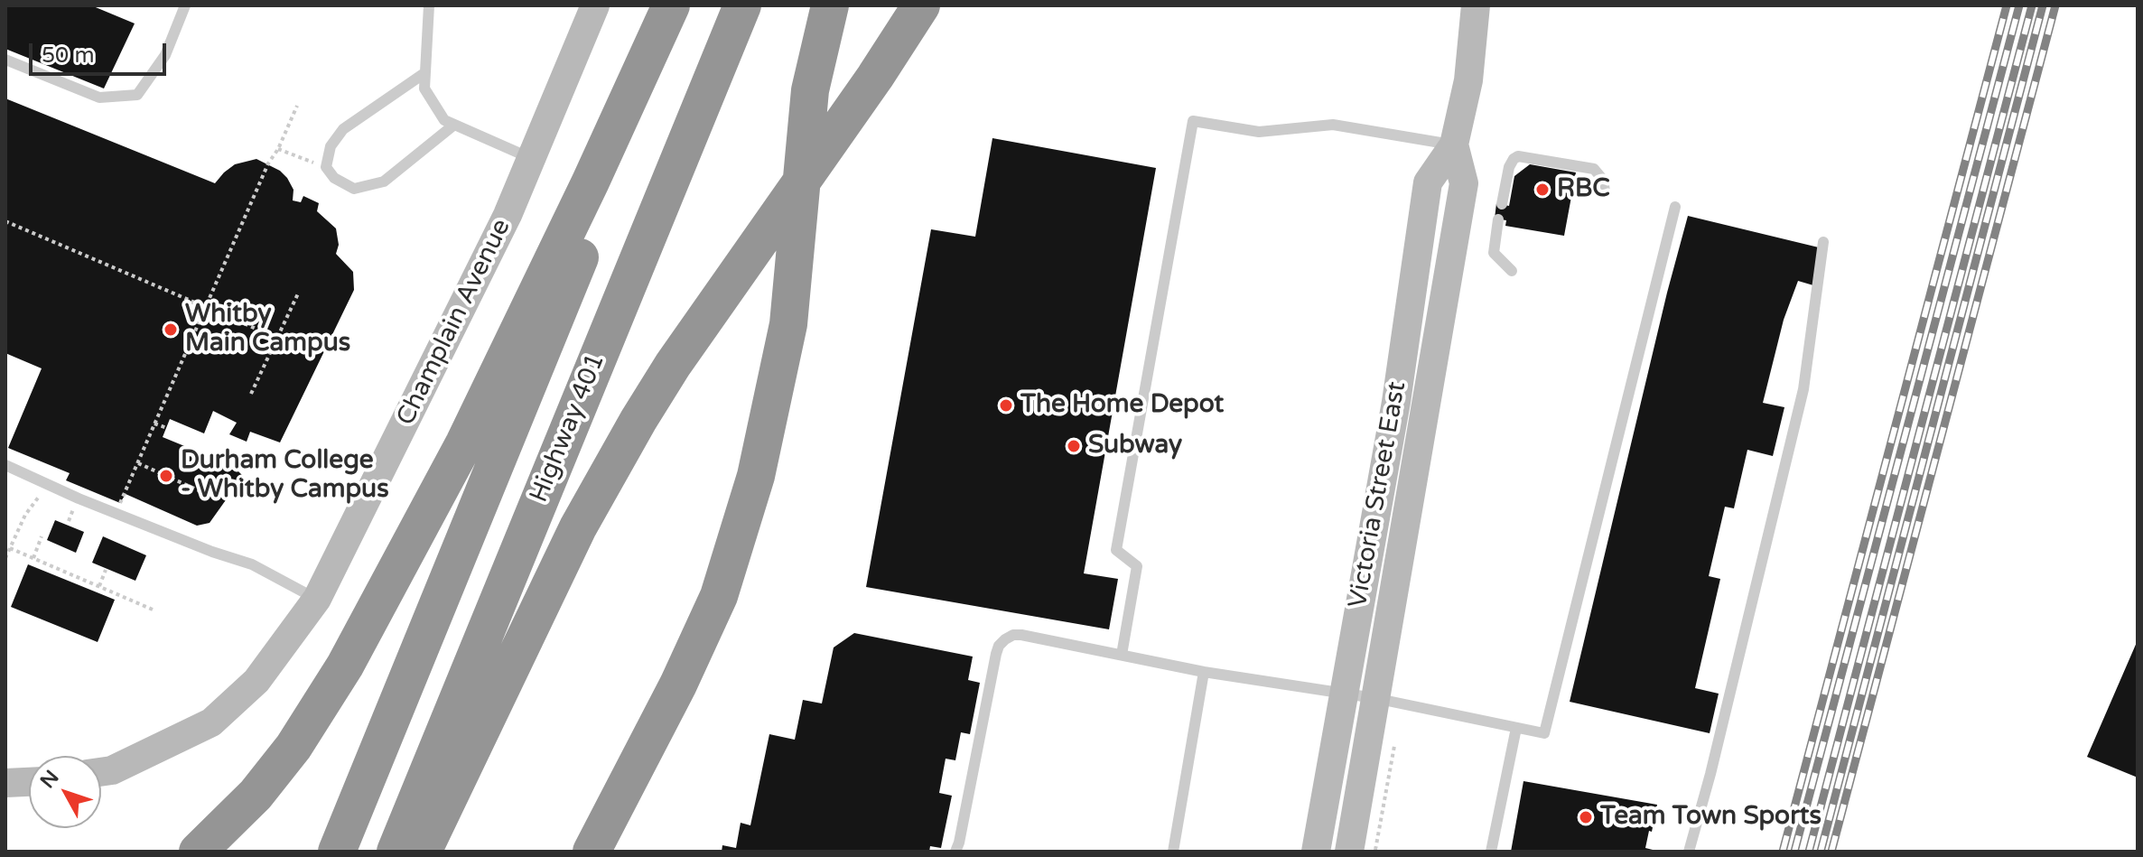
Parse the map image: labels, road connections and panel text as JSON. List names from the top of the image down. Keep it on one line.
{"streets":{"highway":["Highway 401"],"main road":["Champlain Avenue","Victoria Street East"]},"places":["RBC","Whitby Main Campus","The Home Depot","Subway","Durham College - Whitby Campus","Team Town Sports"],"scale_bar":"50 m","north":"top left"}
